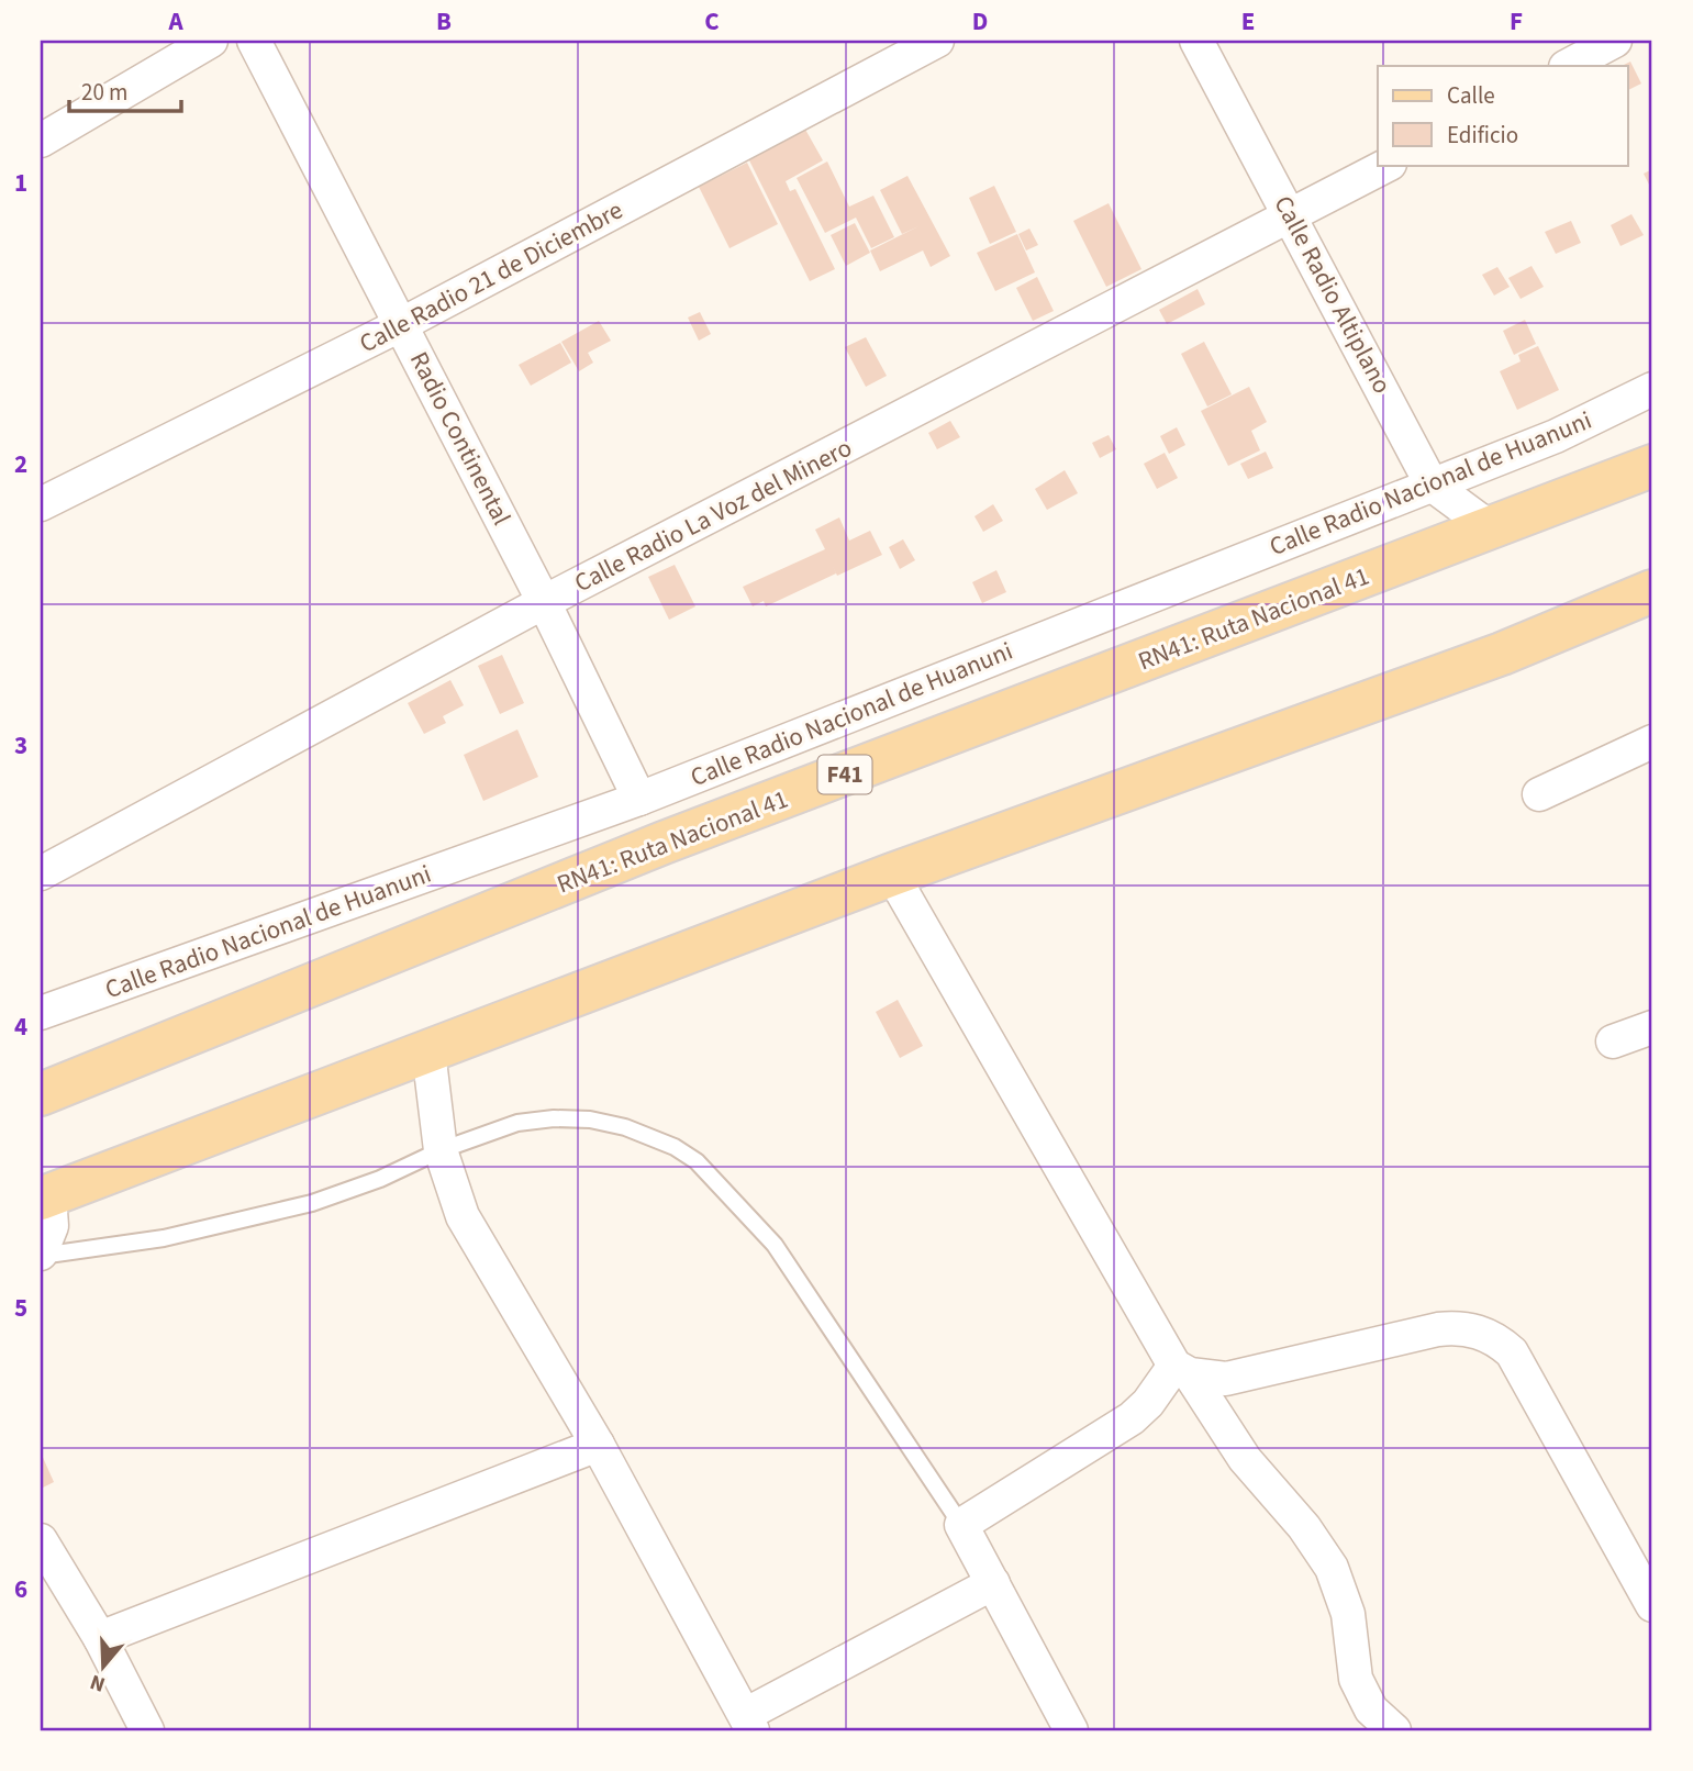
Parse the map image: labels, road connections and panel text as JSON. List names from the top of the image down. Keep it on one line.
{"streets":{"main road":["RN41: Ruta Nacional 41","F41"],"street":["Calle Radio 21 de Diciembre","Calle Radio Altiplano","Radio Continental","Calle Radio Nacional de Huanuni","Calle Radio La Voz del Minero"]},"crossings":[["Calle Radio 21 de Diciembre","Radio Continental"],["Calle Radio Altiplano","Calle Radio Nacional de Huanuni"],["Calle Radio Altiplano","Calle Radio La Voz del Minero"],["Calle Radio Altiplano","RN41: Ruta Nacional 41"],["Radio Continental","Calle Radio Nacional de Huanuni"],["Radio Continental","Calle Radio La Voz del Minero"]],"legend":["Calle","Edificio"],"scale_bar":"20 m","north":"bottom","grid":{"columns":["A","B","C","D","E","F"],"rows":["1","2","3","4","5","6"]}}
